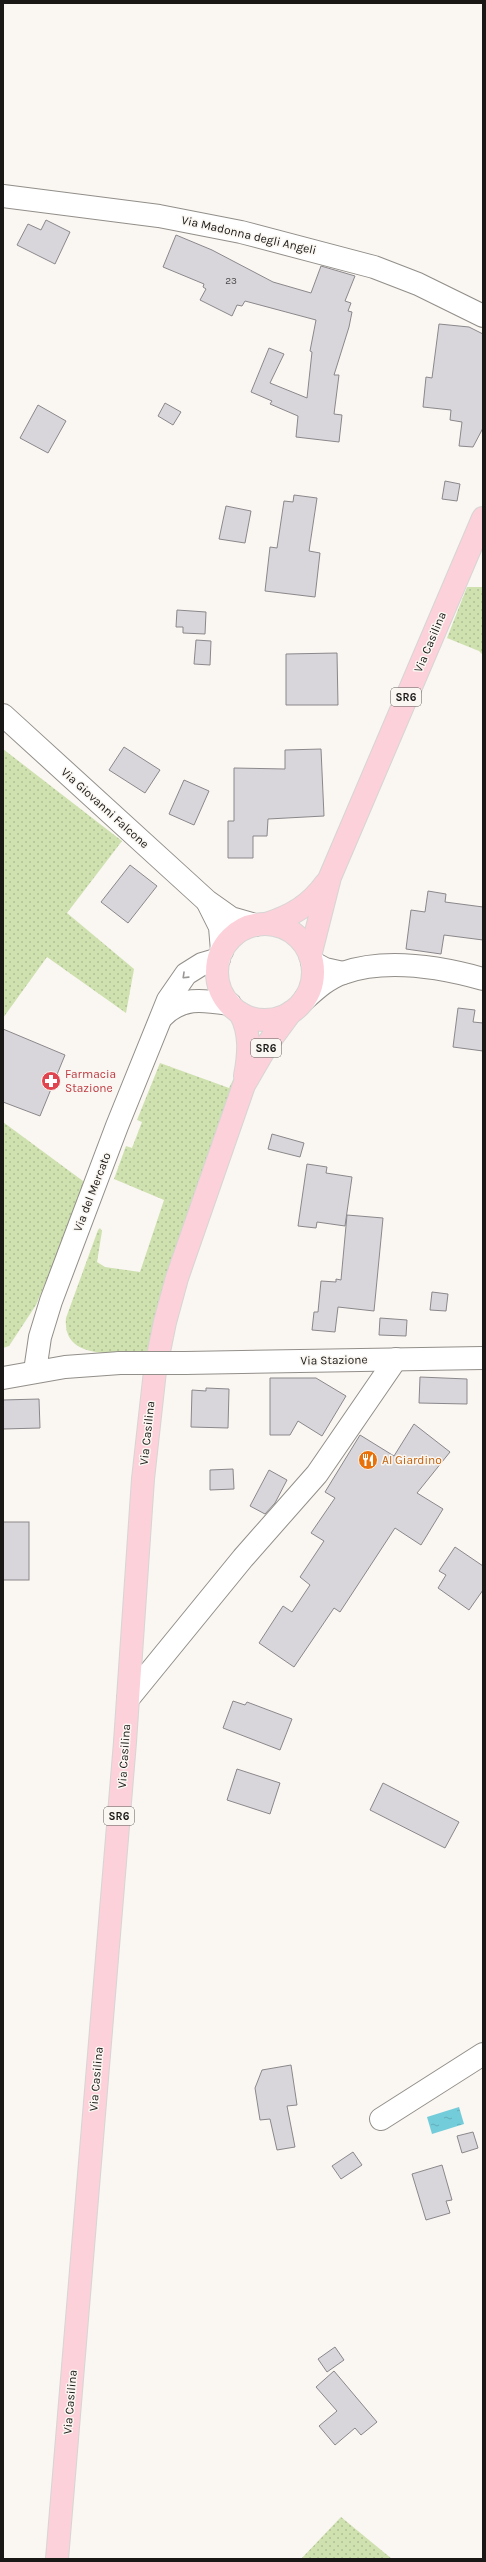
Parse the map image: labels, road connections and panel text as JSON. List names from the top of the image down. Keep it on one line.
{"streets":{"main road":["Via Casilina","SR6"],"street":["Via Madonna degli Angeli","Via Giovanni Falcone","Via del Mercato","Via Stazione"]},"crossings":[["Via Casilina","Via Giovanni Falcone"],["Via Casilina","Via del Mercato"],["Via Giovanni Falcone","Via del Mercato"],["Via del Mercato","Via Stazione"]],"places":{"pharmacy":["Farmacia Stazione"],"restaurant":["Al Giardino"]},"house_numbers":["23"]}
